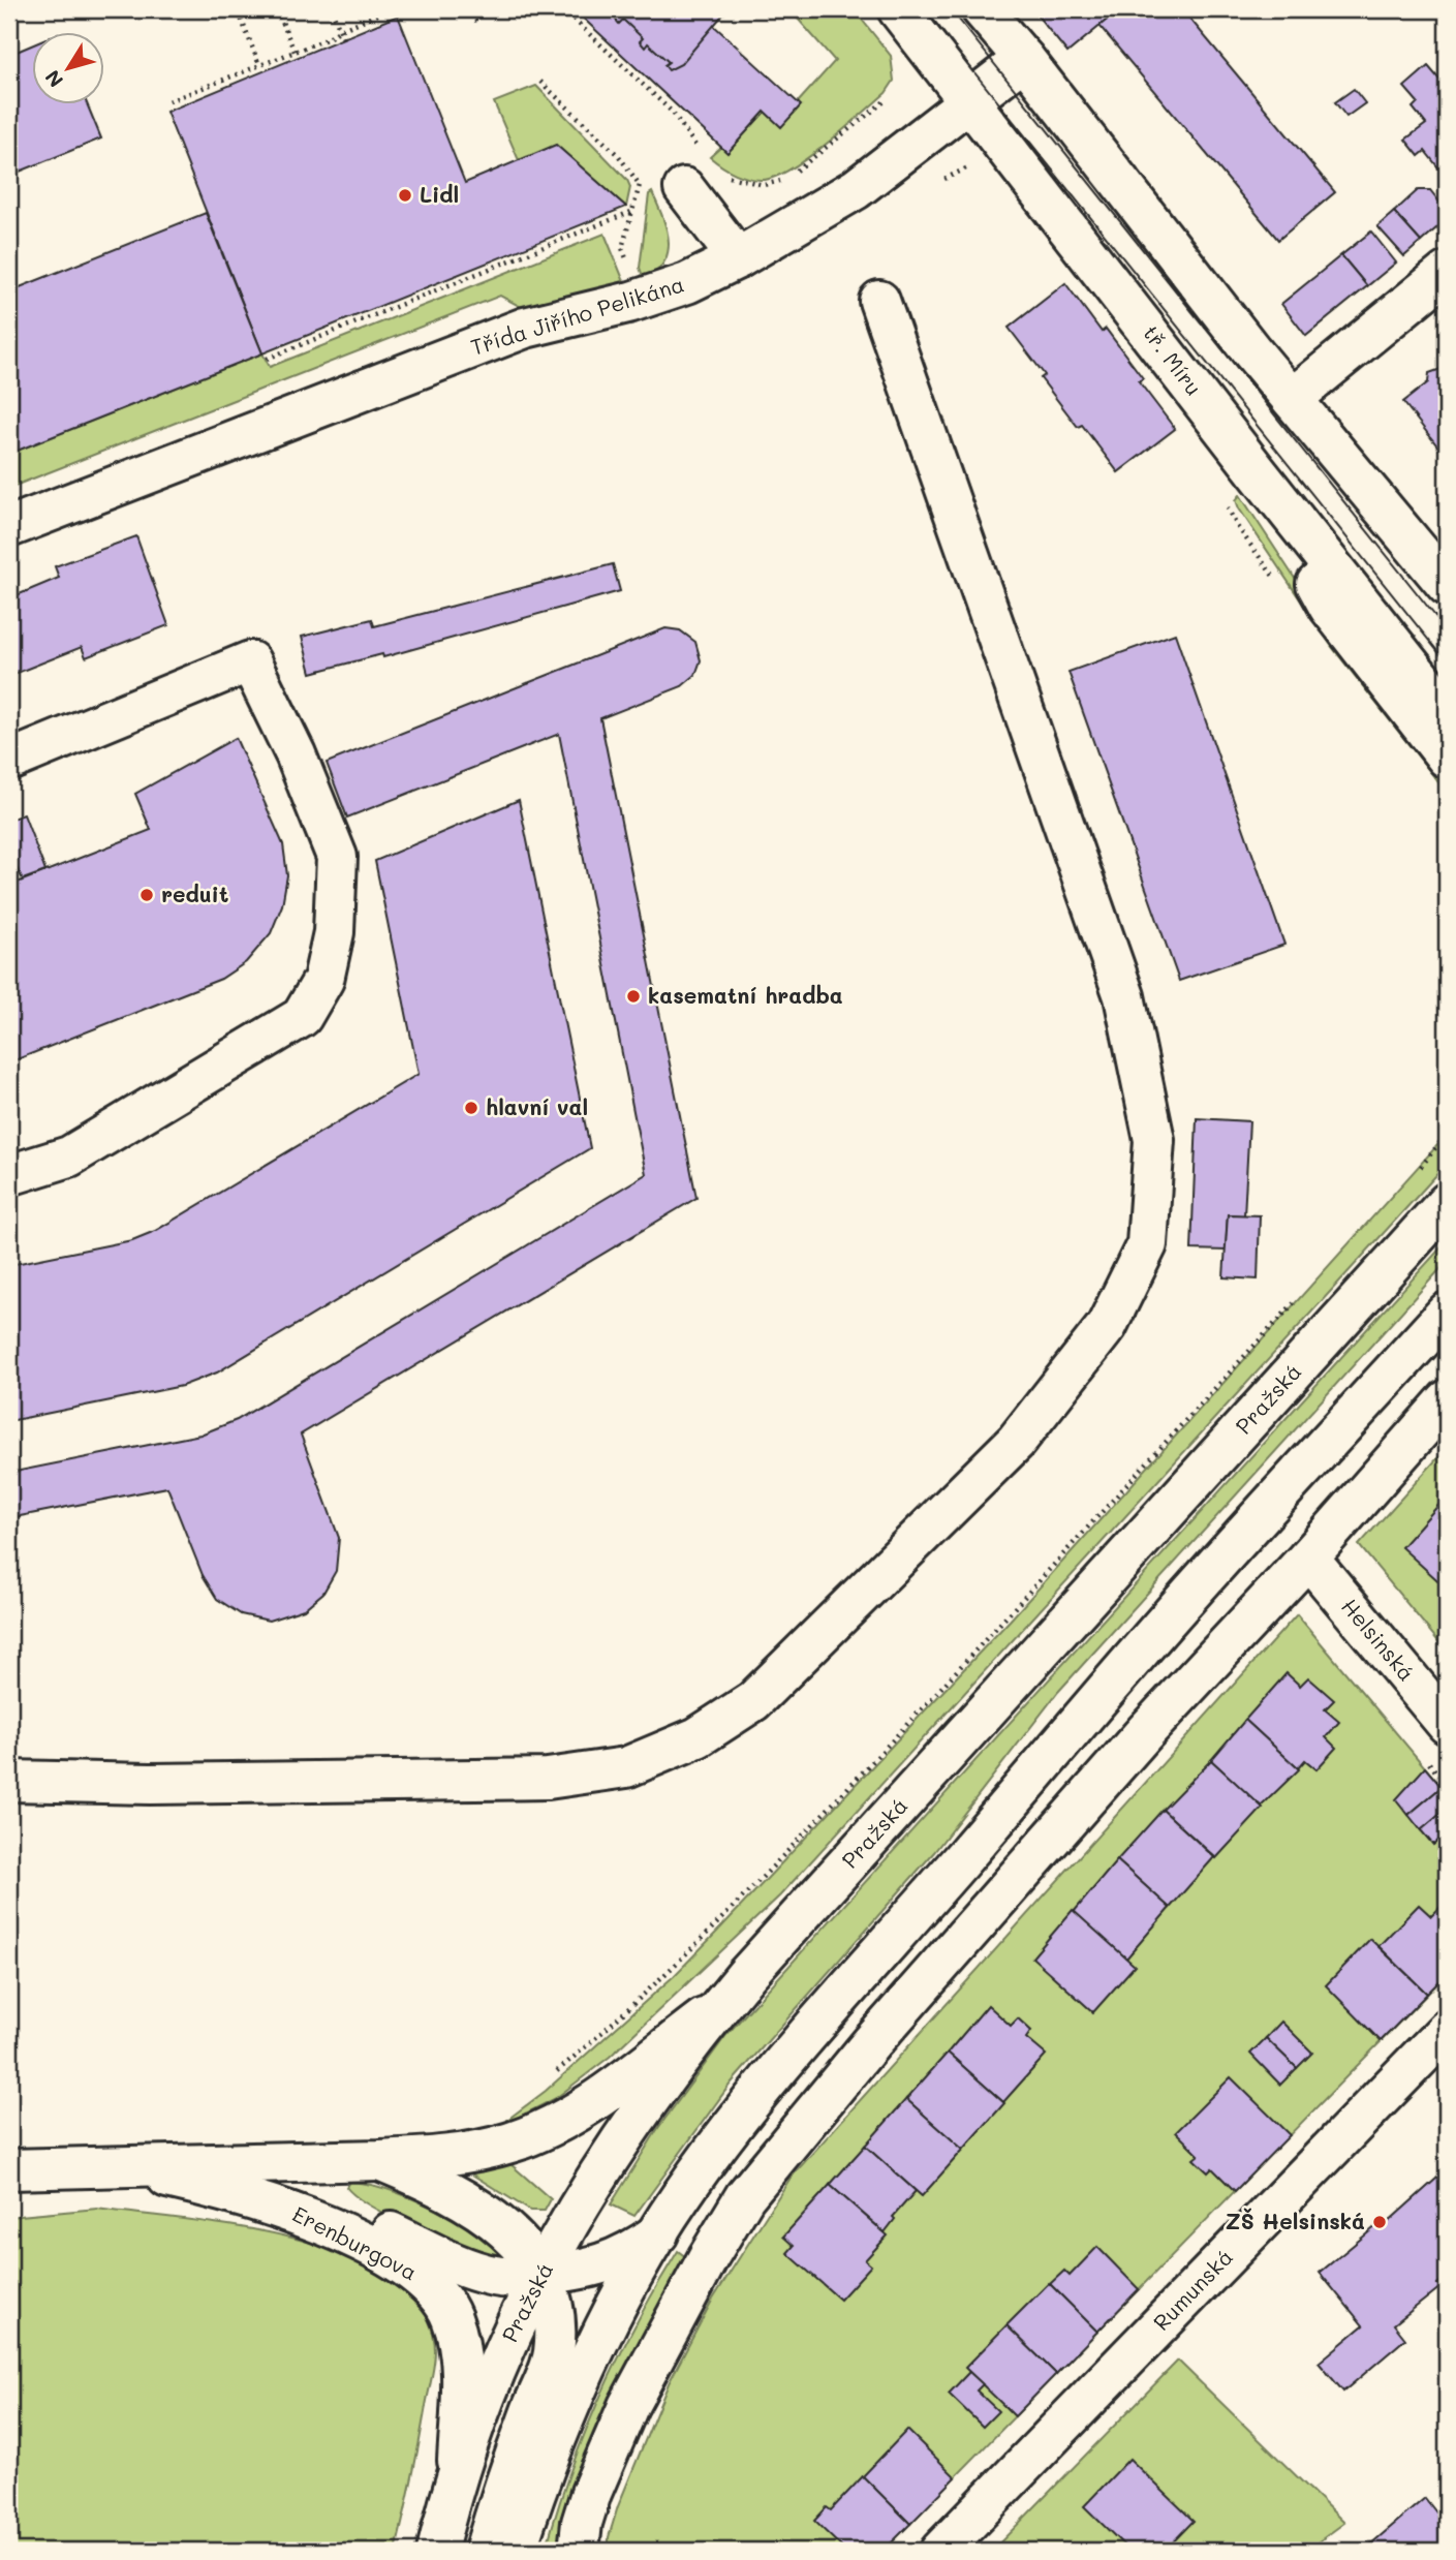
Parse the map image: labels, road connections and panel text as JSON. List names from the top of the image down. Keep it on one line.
{"streets":{"street":["Třída Jiřího Pelikána","tř. Míru","Pražská","Helsinská","Erenburgova","Rumunská"]},"crossings":[["Třída Jiřího Pelikána","tř. Míru"],["Pražská","Erenburgova"]],"places":["Lidl","reduit","kasematní hradba","hlavní val","ZŠ Helsinská"],"north":"bottom left"}
